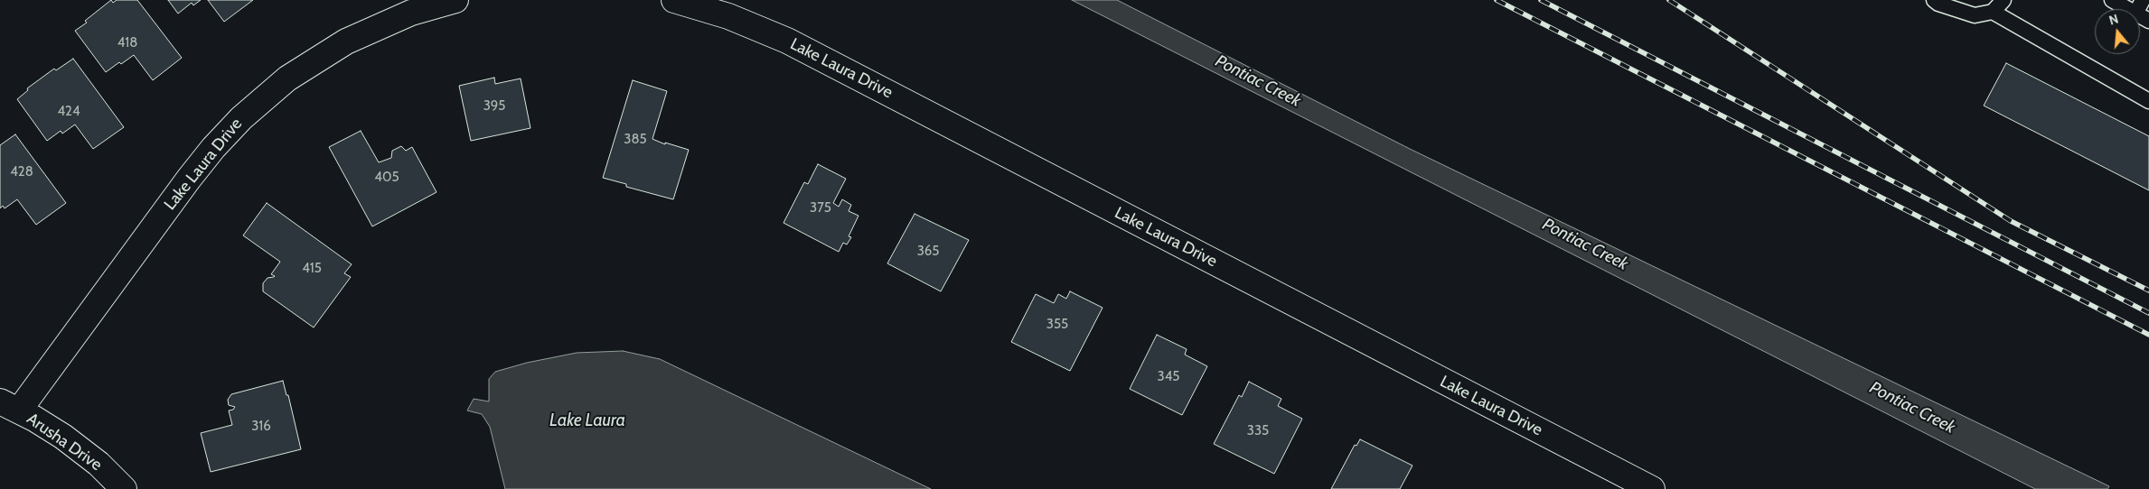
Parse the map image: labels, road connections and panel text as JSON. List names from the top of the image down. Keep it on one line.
{"streets":{"street":["Lake Laura Drive","Arusha Drive"]},"crossings":[["Lake Laura Drive","Arusha Drive"]],"water":["Pontiac Creek","Lake Laura"],"house_numbers":["418","395","424","385","428","405","375","365","415","355","345","316","335"],"north":"top"}
